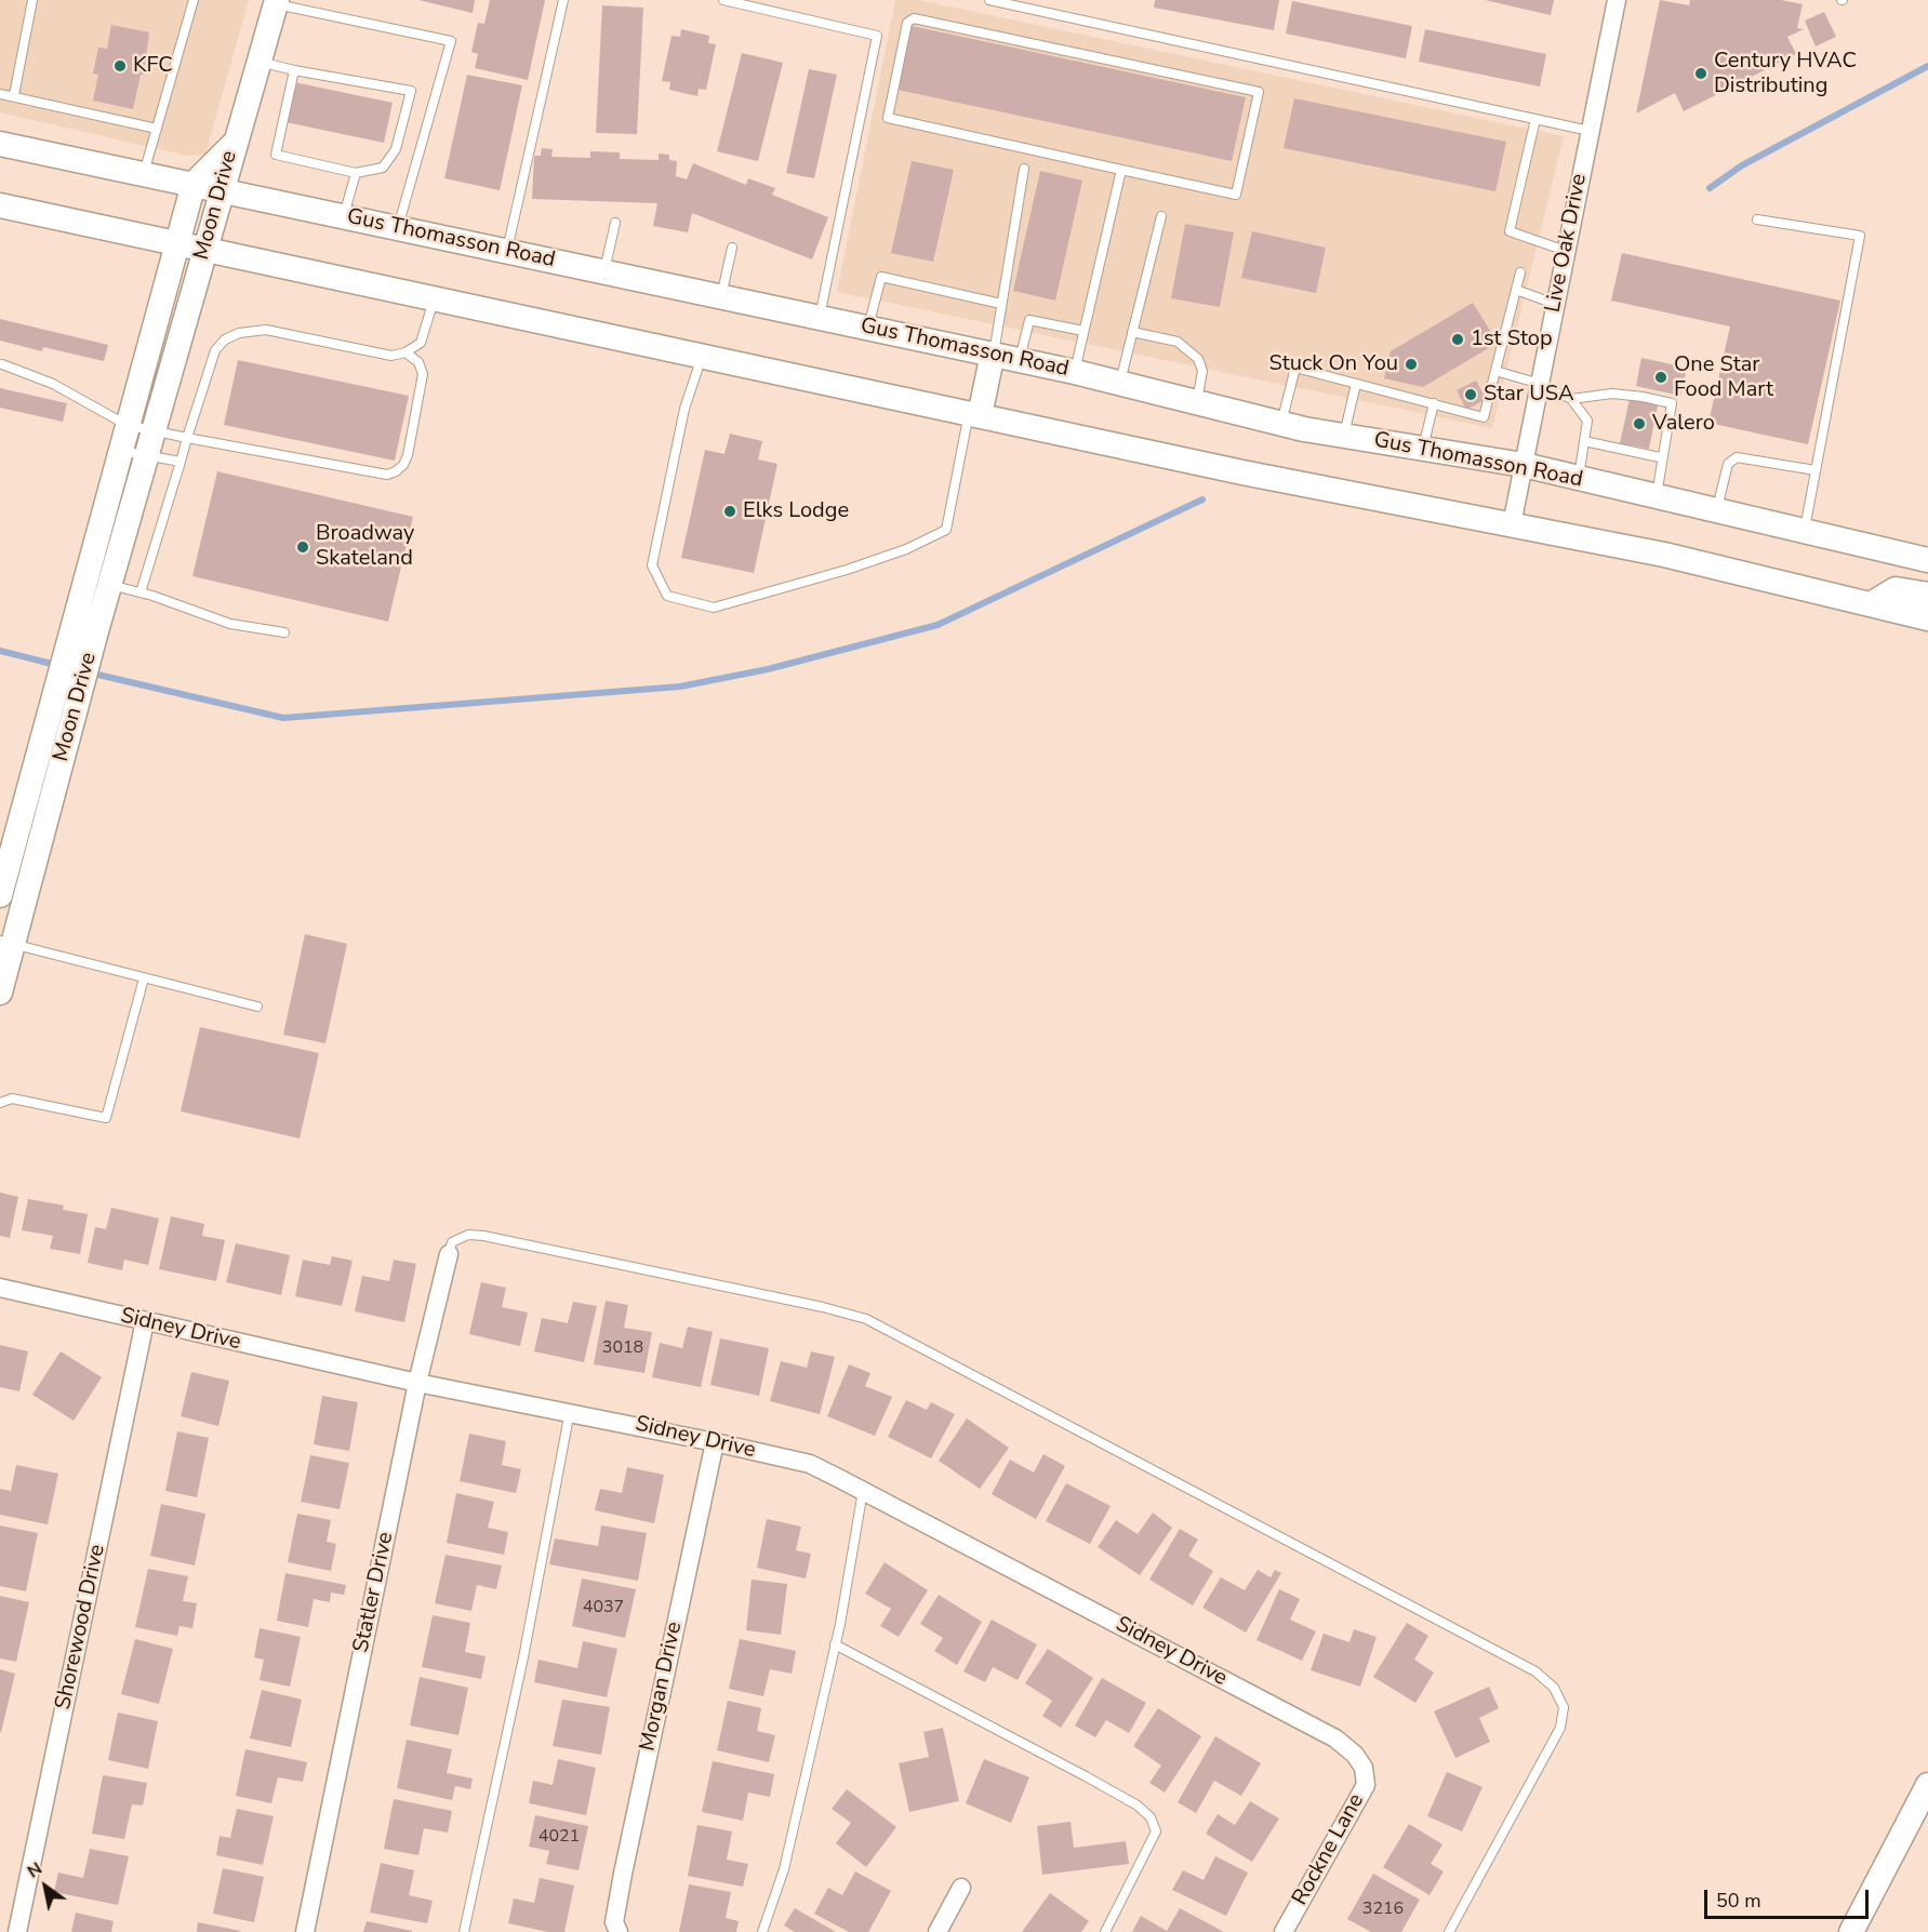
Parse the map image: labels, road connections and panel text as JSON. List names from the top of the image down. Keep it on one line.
{"streets":{"main road":["Moon Drive","Gus Thomasson Road"],"street":["Live Oak Drive","Sidney Drive","Statler Drive","Shorewood Drive","Morgan Drive","Rockne Lane"]},"crossings":[["Moon Drive","Gus Thomasson Road"],["Gus Thomasson Road","Live Oak Drive"],["Sidney Drive","Statler Drive"],["Sidney Drive","Shorewood Drive"],["Sidney Drive","Morgan Drive"],["Sidney Drive","Rockne Lane"]],"places":["KFC","Century HVAC Distributing","1st Stop","Stuck On You","One Star Food Mart","Star USA","Valero","Elks Lodge","Broadway Skateland"],"house_numbers":["3018","4037","4021","3216"],"scale_bar":"50 m","north":"top left"}
